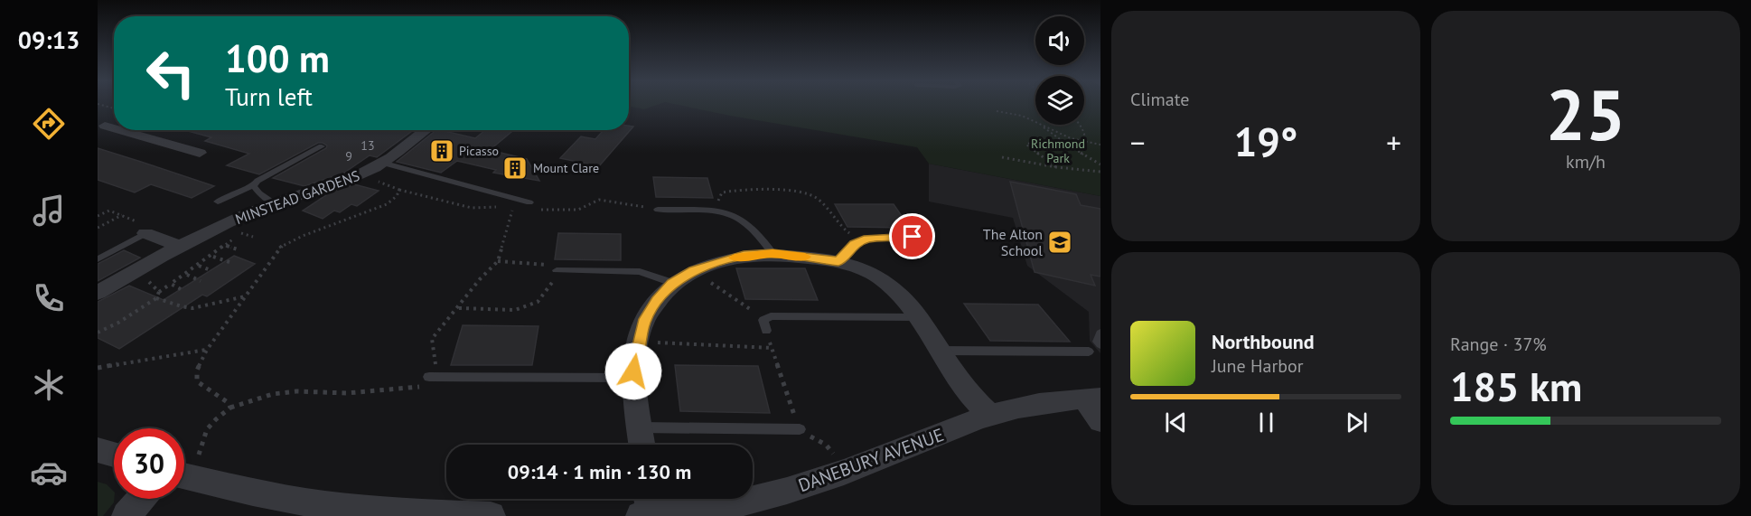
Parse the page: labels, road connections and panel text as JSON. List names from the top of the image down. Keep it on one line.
{"streets":{"street":["MINSTEAD GARDENS","DANEBURY AVENUE"]},"parks":["Richmond Park"],"places":{"building":["Picasso","Mount Clare"],"school or university":["The Alton School"]},"house_numbers":["13","9"],"page":{"tabs":"09:13","tile":["Climate",["25","km/h"],["Range · 37%","185 km"]],"turn":["100 m","Turn left"],"heat":["−","19°","+"],"song":["Northbound","June Harbor"],"limit":"30","trip":"09:14 · 1 min · 130 m"}}
